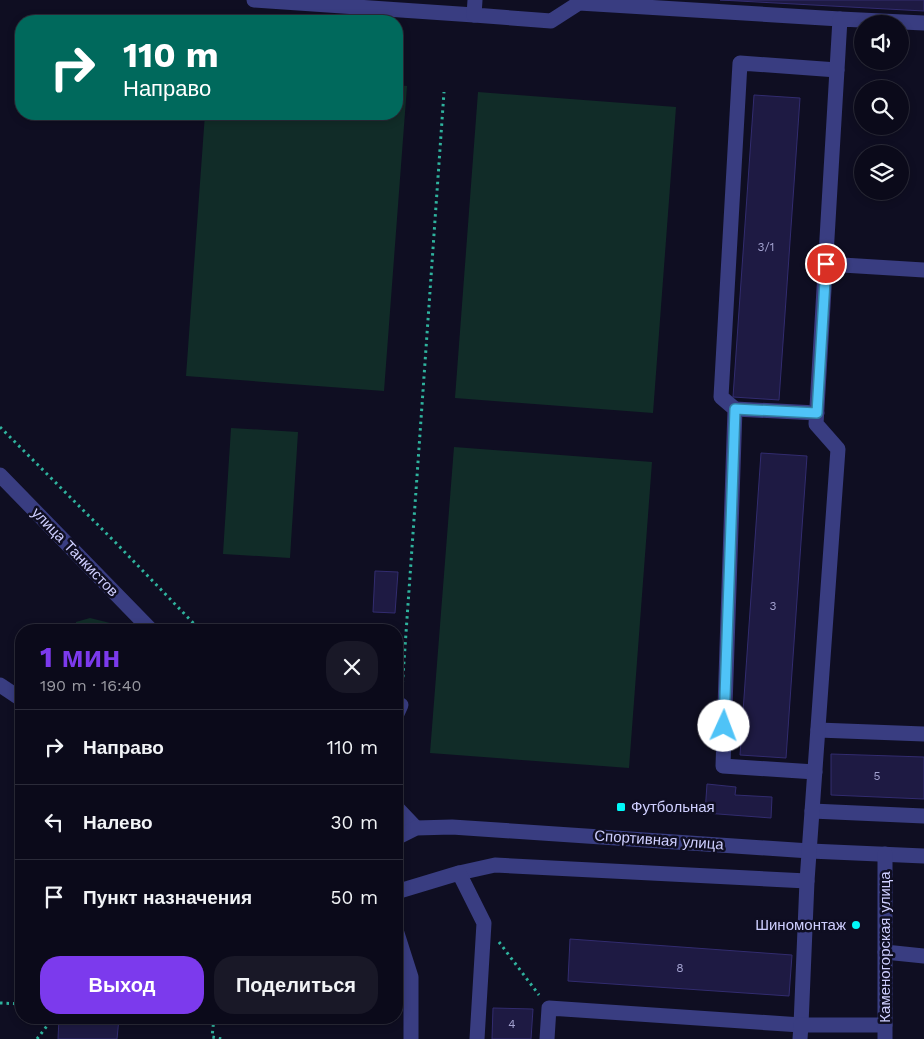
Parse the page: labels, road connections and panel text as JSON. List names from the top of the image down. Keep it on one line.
{"streets":{"street":["улица Танкистов","Спортивная улица","Каменогорская улица"]},"crossings":[["Спортивная улица","Каменогорская улица"]],"places":{"transit":["Футбольная"],"other":["Шиномонтаж"]},"house_numbers":["3/1","3","5","8","4"],"page":{"turn":["110 m","Направо"],"heading":["1 мин","190 m · 16:40"],"list":[{"name":"Направо","value":"110 m"},{"name":"Налево","value":"30 m"},{"name":"Пункт назначения","value":"50 m"}],"buttons":["Выход","Поделиться"]}}
